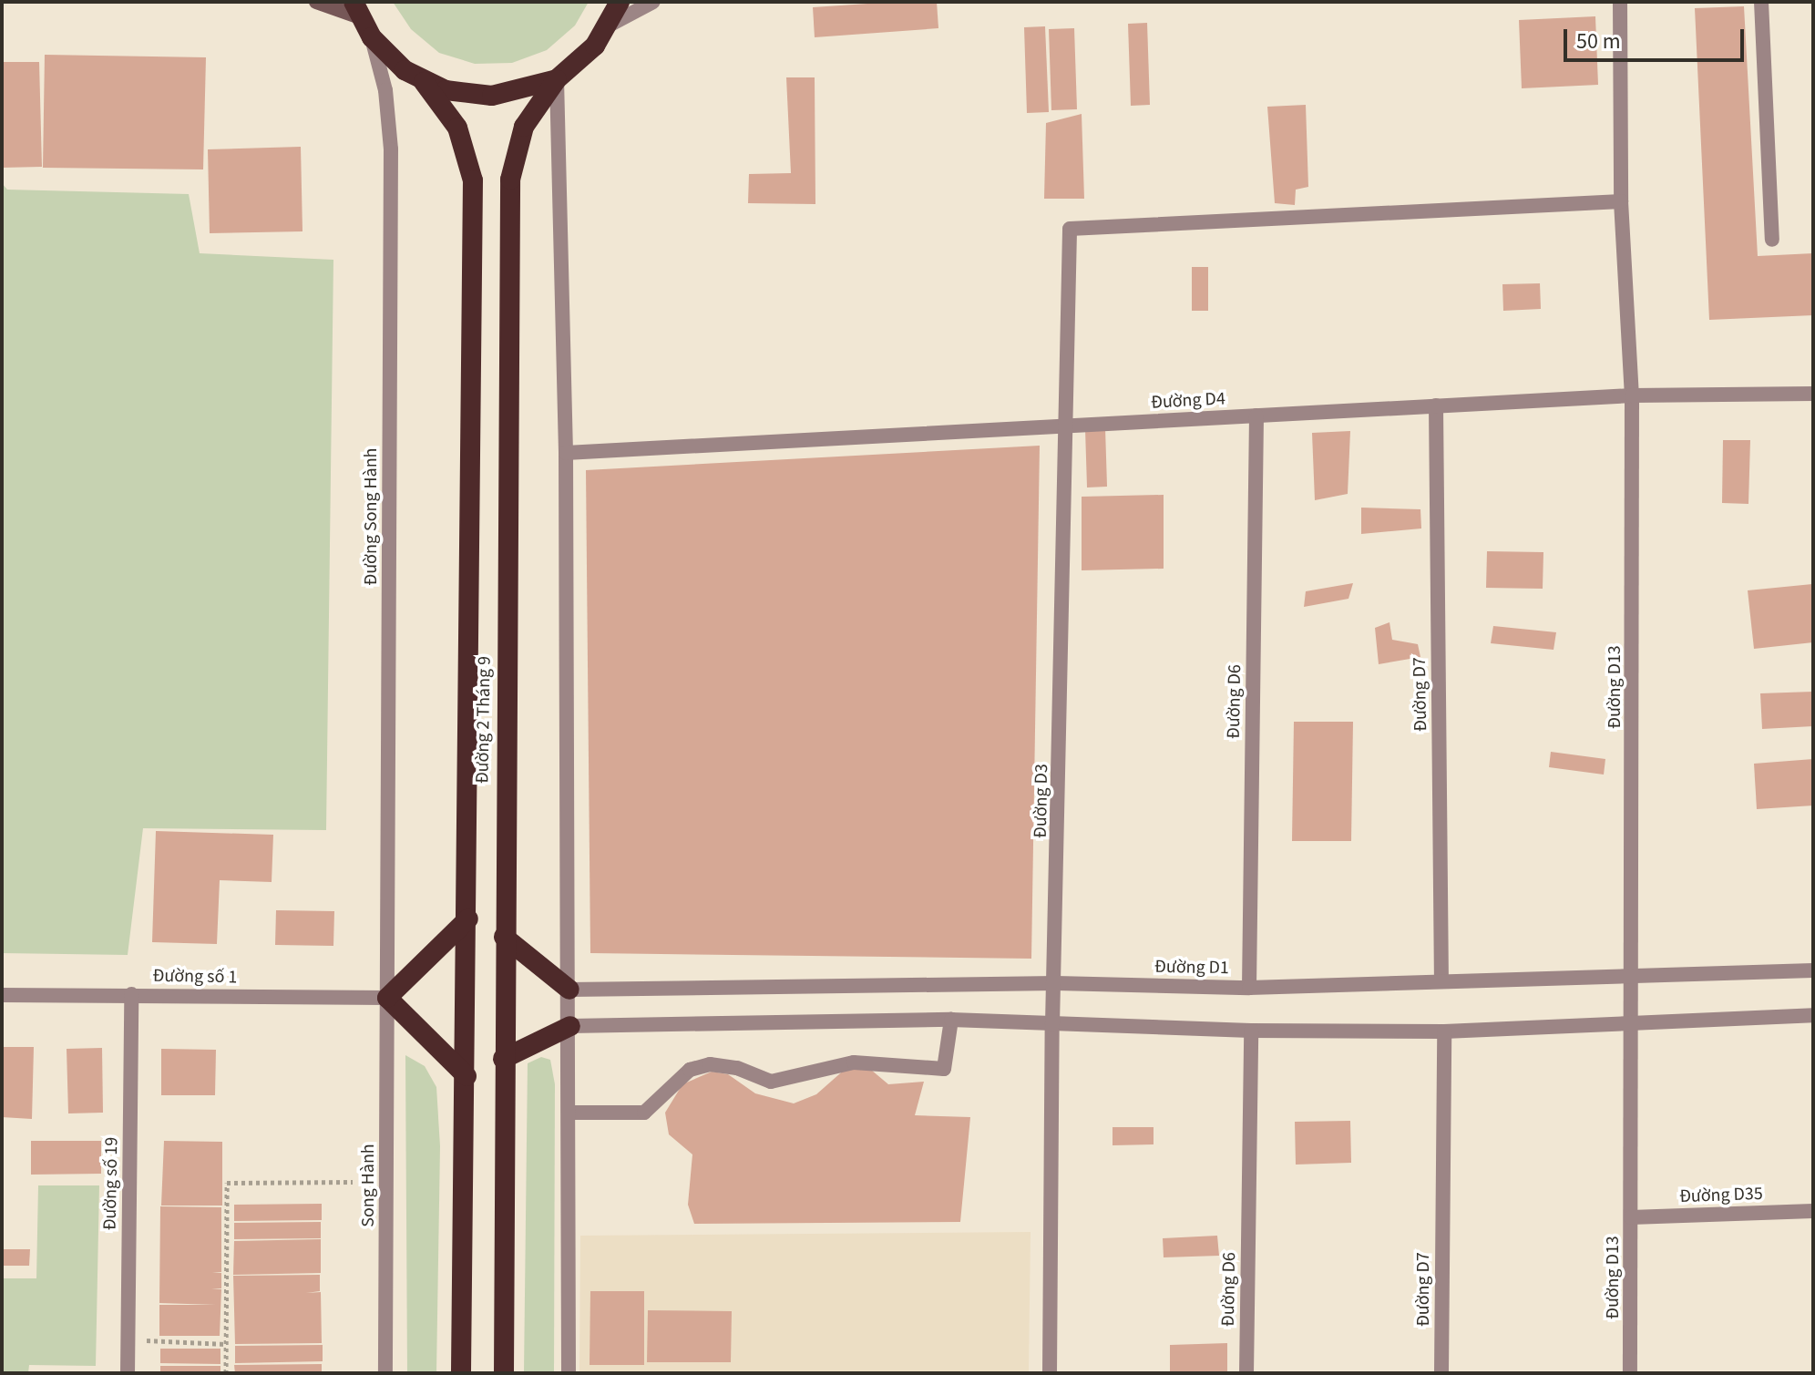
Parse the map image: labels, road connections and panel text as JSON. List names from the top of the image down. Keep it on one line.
{"streets":{"highway":["Đường 2 Tháng 9"],"street":["Đường D4","Đường Song Hành","Đường D13","Đường D7","Đường D6","Đường D3","Đường D1","Đường số 1","Đường số 19","Song Hành","Đường D35"]},"crossings":[["Đường D4","Đường D13"],["Đường D4","Đường D7"],["Đường D4","Đường D6"],["Đường D4","Đường D3"],["Đường Song Hành","Đường số 1"],["Đường Song Hành","Song Hành"],["Đường D13","Đường D3"],["Đường D13","Đường D1"],["Đường D13","Đường D35"],["Đường D7","Đường D1"],["Đường D6","Đường D1"],["Đường D3","Đường D1"],["Đường số 1","Đường số 19"],["Đường số 1","Song Hành"]],"scale_bar":"50 m"}
